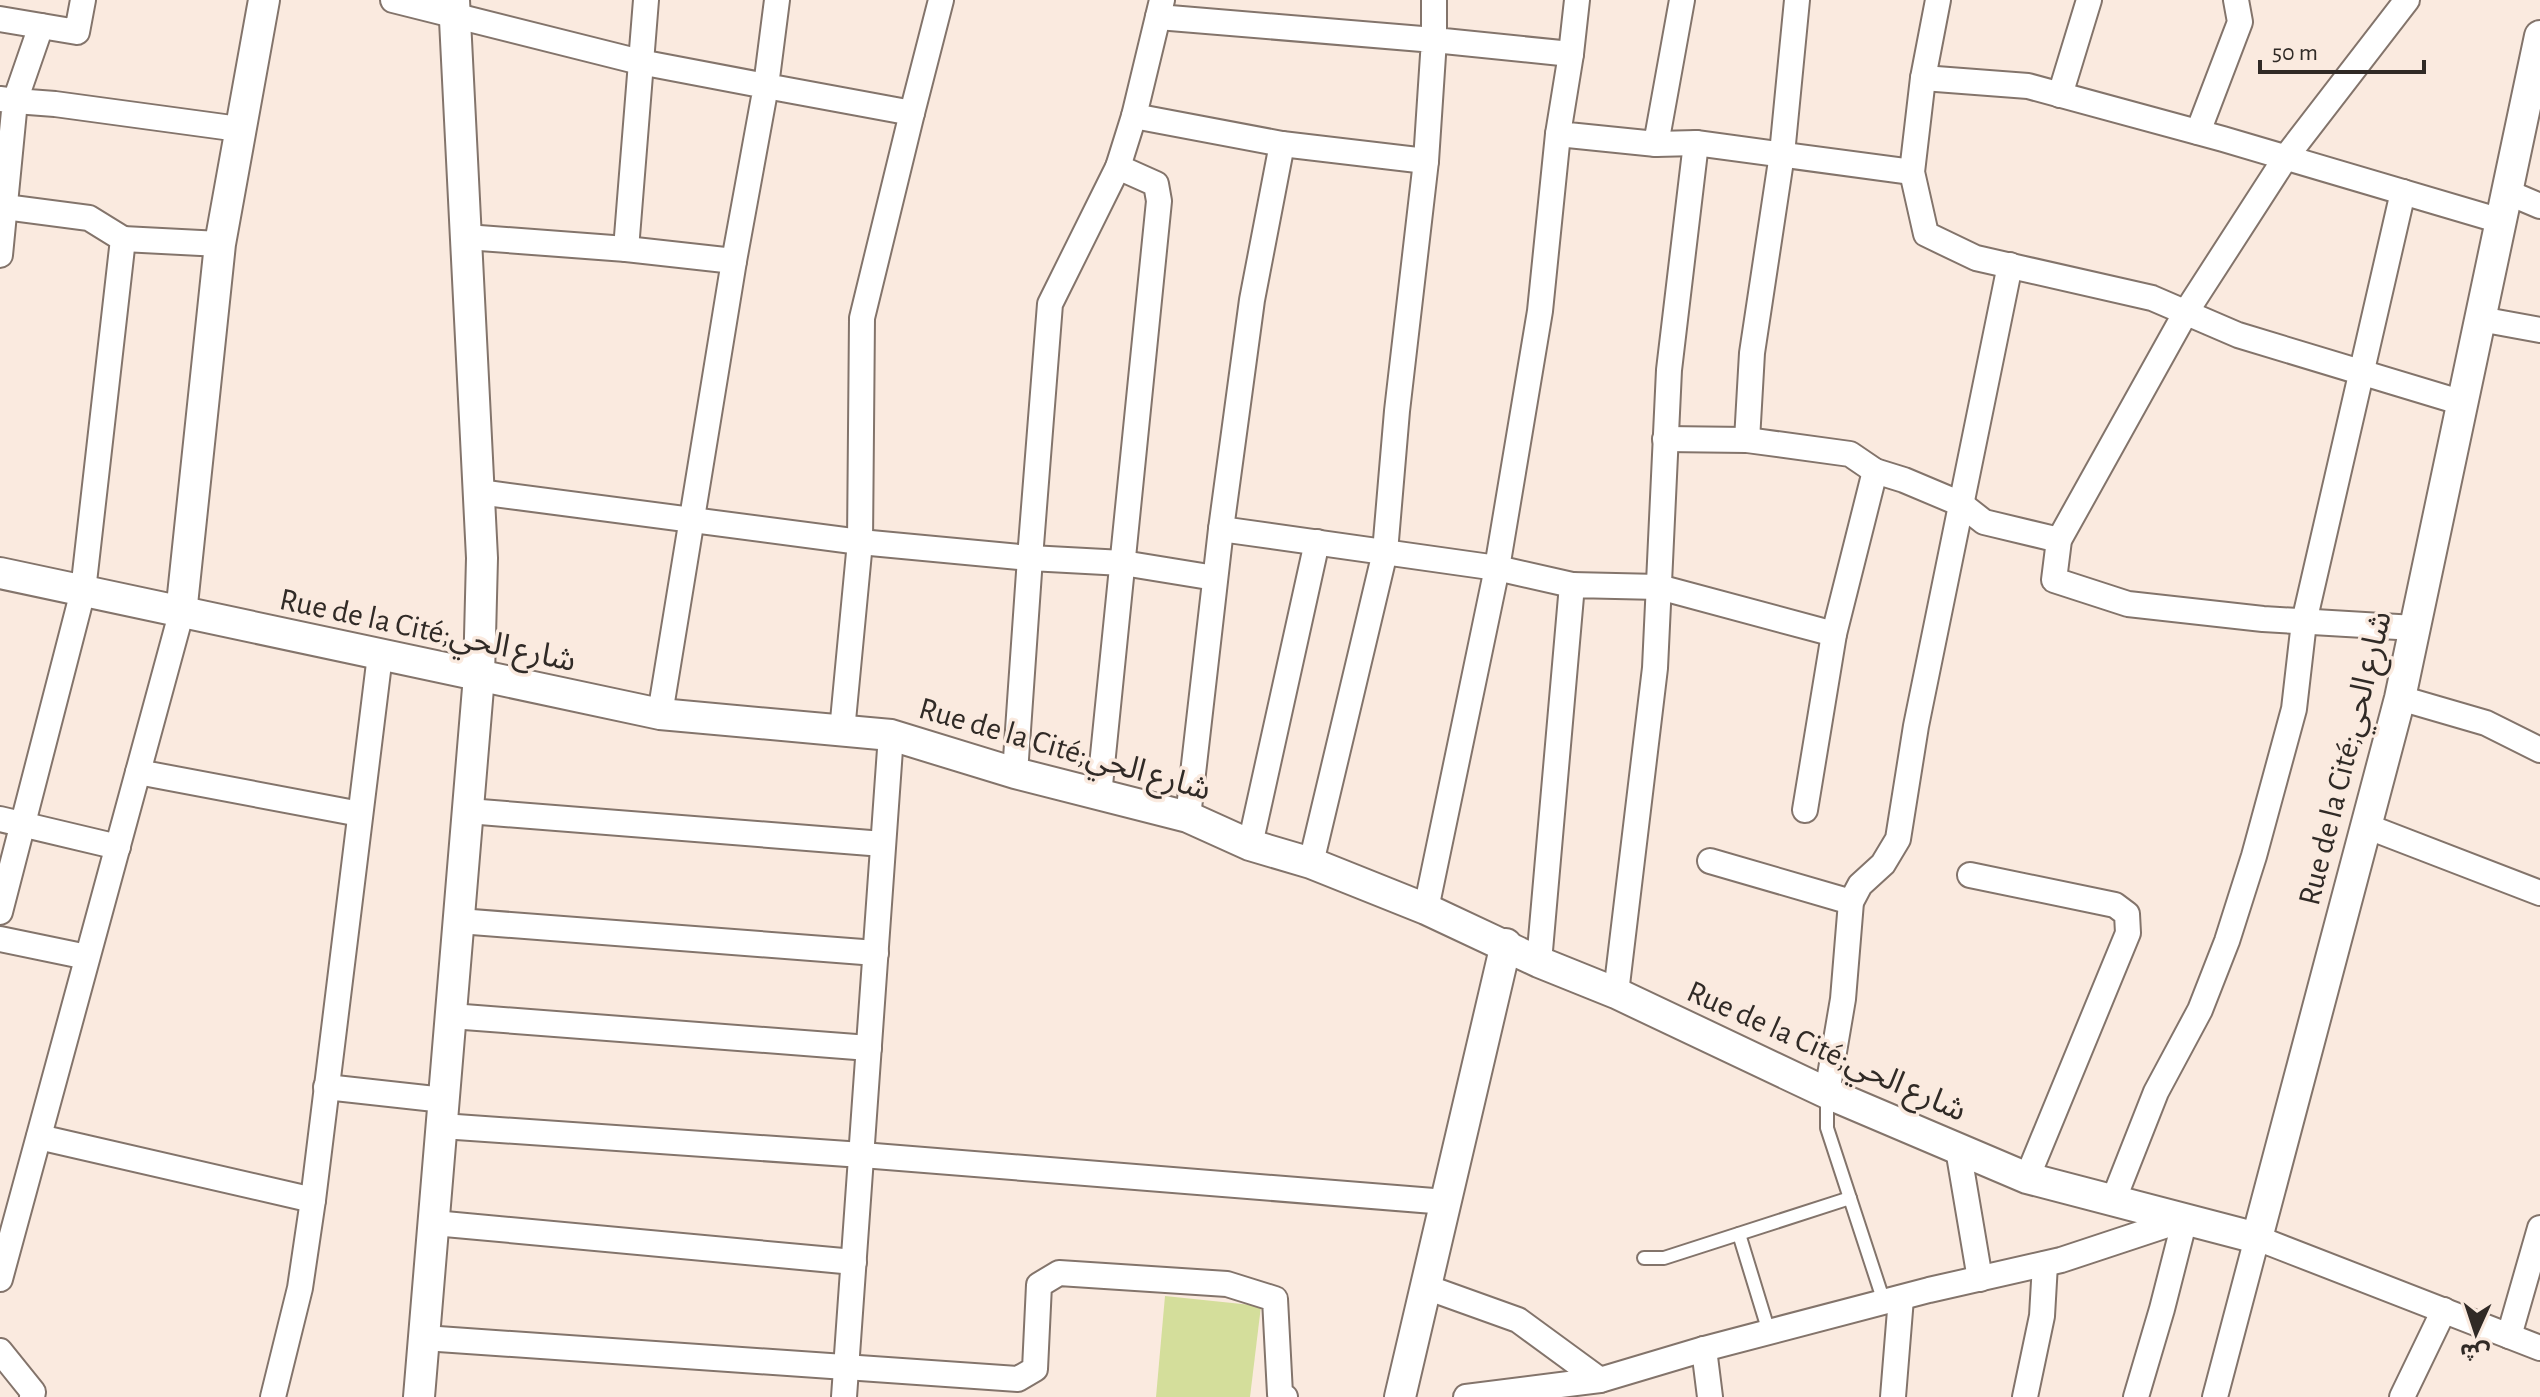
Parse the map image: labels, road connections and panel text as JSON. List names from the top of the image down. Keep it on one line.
{"streets":{"street":["Rue de la Cité;شارع الحي"]},"scale_bar":"50 m","north":"bottom"}
